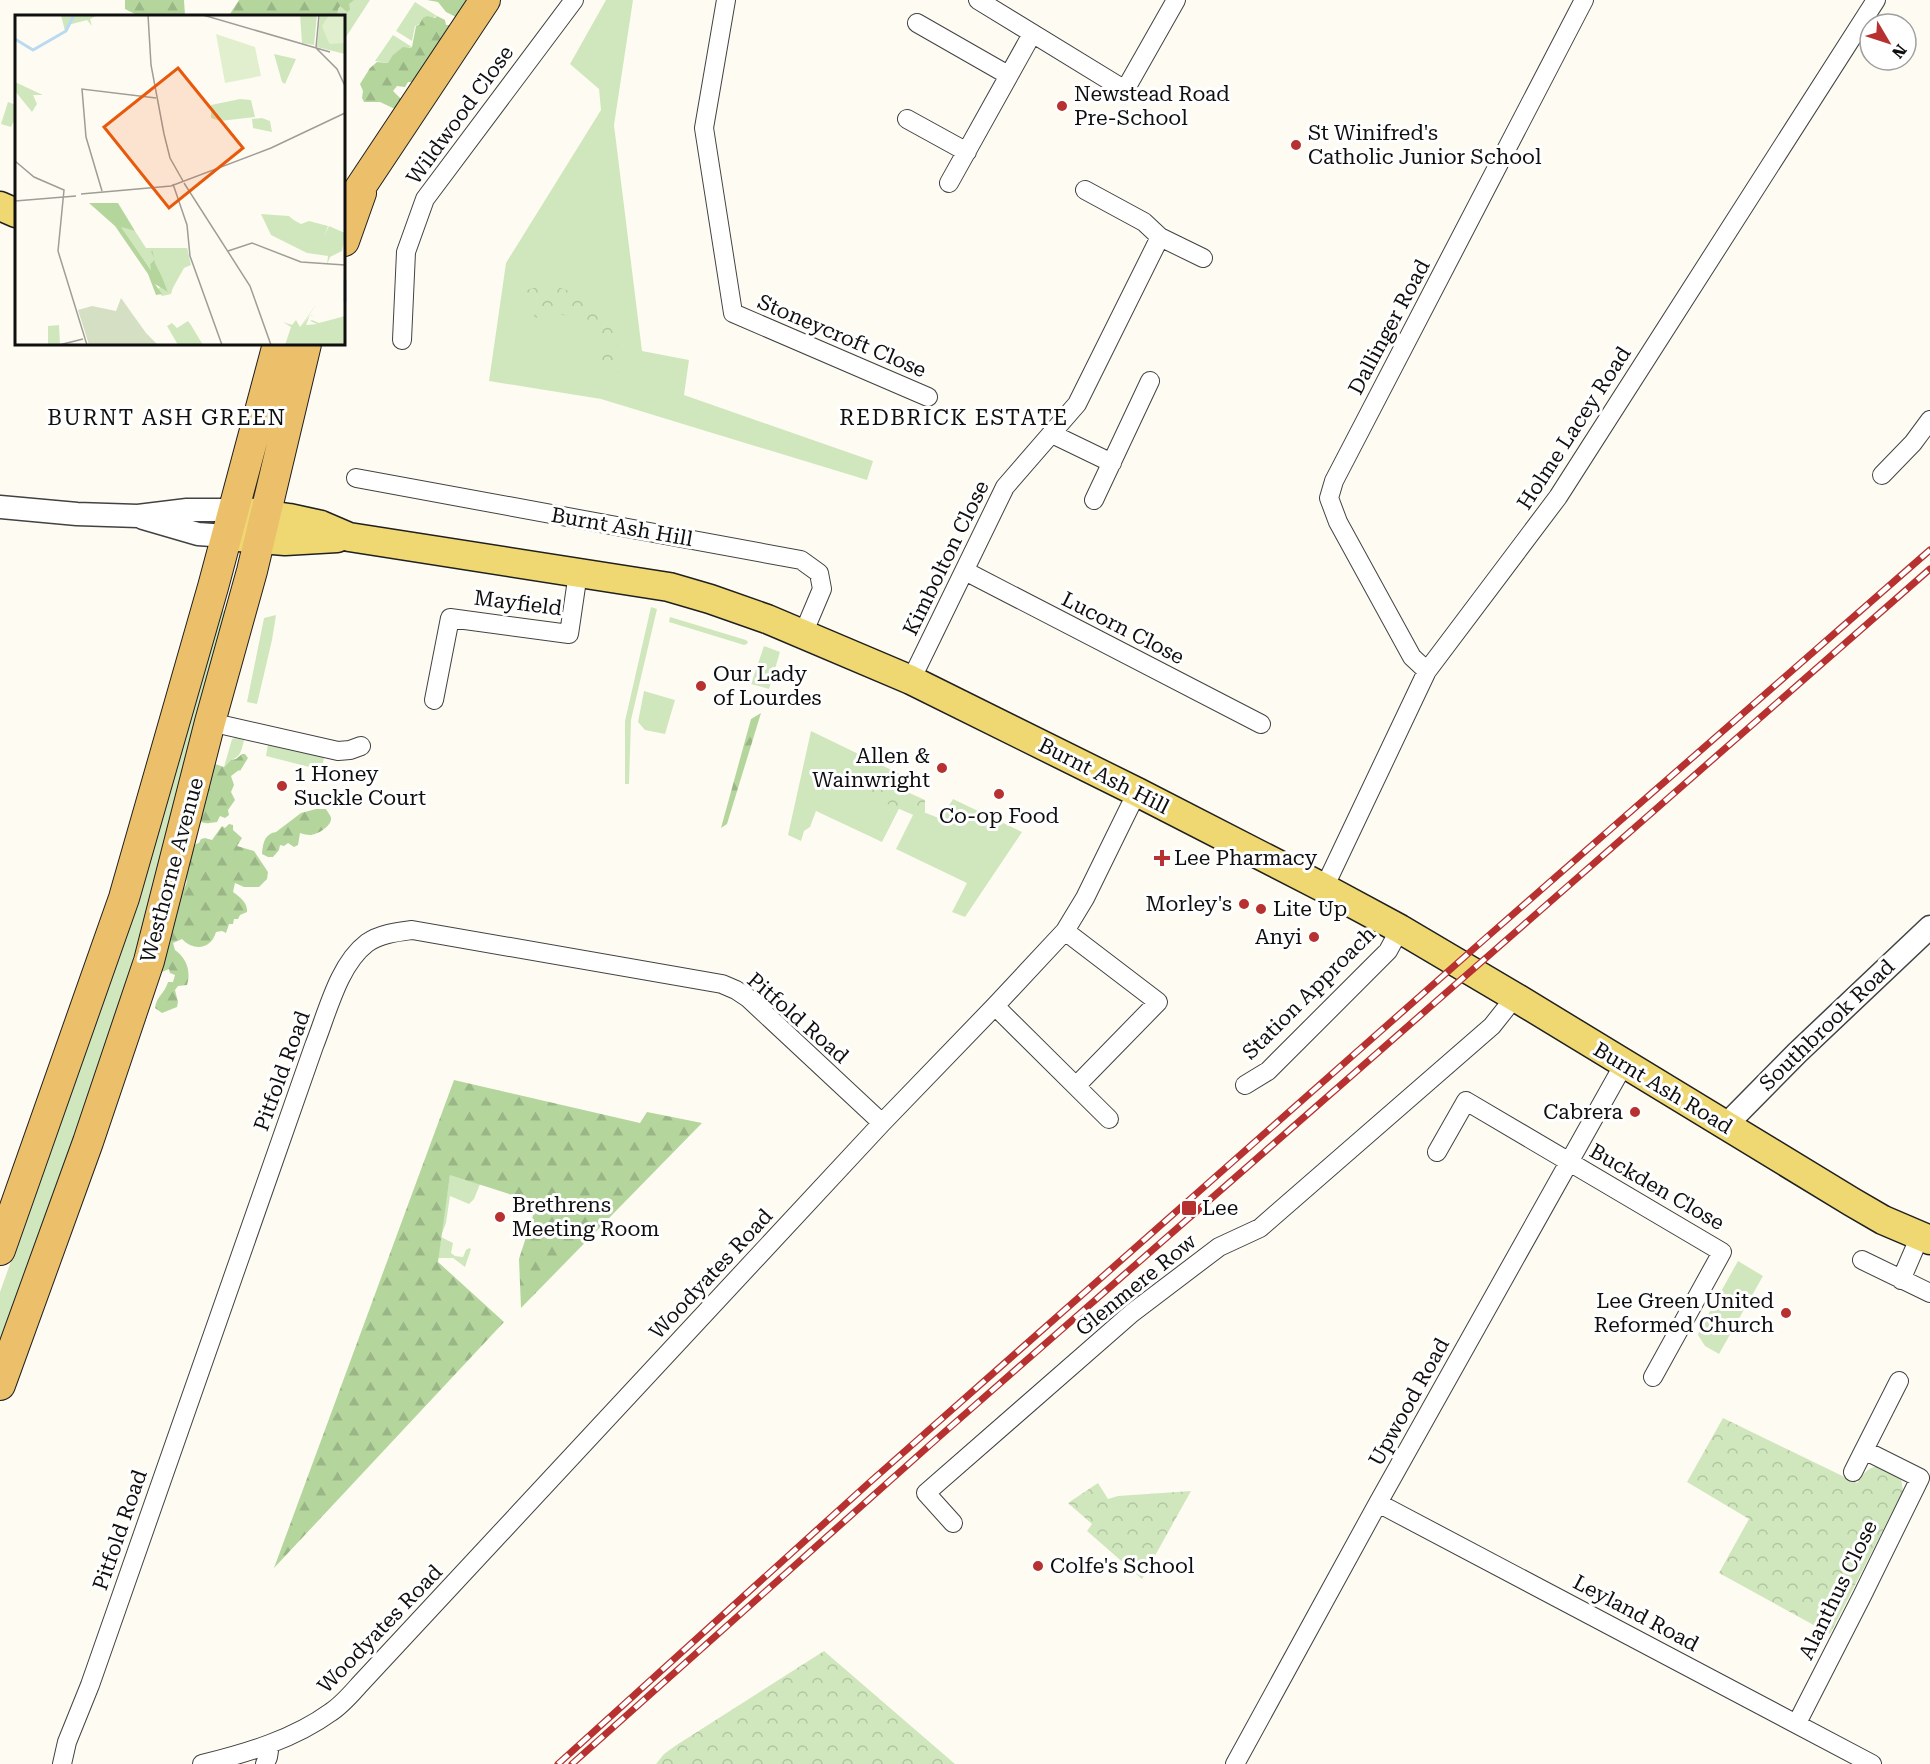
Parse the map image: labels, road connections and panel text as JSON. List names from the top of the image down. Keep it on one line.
{"streets":{"highway":["Westhorne Avenue"],"main road":["Burnt Ash Hill","Burnt Ash Road"],"street":["Wildwood Close","Dallinger Road","Stoneycroft Close","Holme Lacey Road","Kimbolton Close","Mayfield","Lucorn Close","Station Approach","Pitfold Road","Southbrook Road","Buckden Close","Woodyates Road","Glenmere Row","Upwood Road","Alanthus Close","Leyland Road"]},"crossings":[["Dallinger Road","Holme Lacey Road"],["Holme Lacey Road","Burnt Ash Hill"],["Burnt Ash Hill","Kimbolton Close"],["Burnt Ash Hill","Mayfield"],["Burnt Ash Hill","Westhorne Avenue"],["Burnt Ash Hill","Station Approach"],["Burnt Ash Hill","Burnt Ash Road"],["Burnt Ash Hill","Woodyates Road"],["Kimbolton Close","Lucorn Close"],["Station Approach","Burnt Ash Road"],["Pitfold Road","Woodyates Road"],["Southbrook Road","Burnt Ash Road"],["Burnt Ash Road","Glenmere Row"],["Burnt Ash Road","Upwood Road"],["Buckden Close","Upwood Road"],["Upwood Road","Leyland Road"],["Alanthus Close","Leyland Road"]],"districts":["BURNT ASH GREEN","REDBRICK ESTATE"],"places":{"other":["Newstead Road Pre-School","St Winifred's Catholic Junior School","Our Lady of Lourdes","Allen & Wainwright","1 Honey Suckle Court","Co-op Food","Morley's","Lite Up","Anyi","Cabrera","Brethrens Meeting Room","Lee Green United Reformed Church","Colfe's School"],"health":["Lee Pharmacy"],"transit":["Lee"]},"north":"bottom right"}
